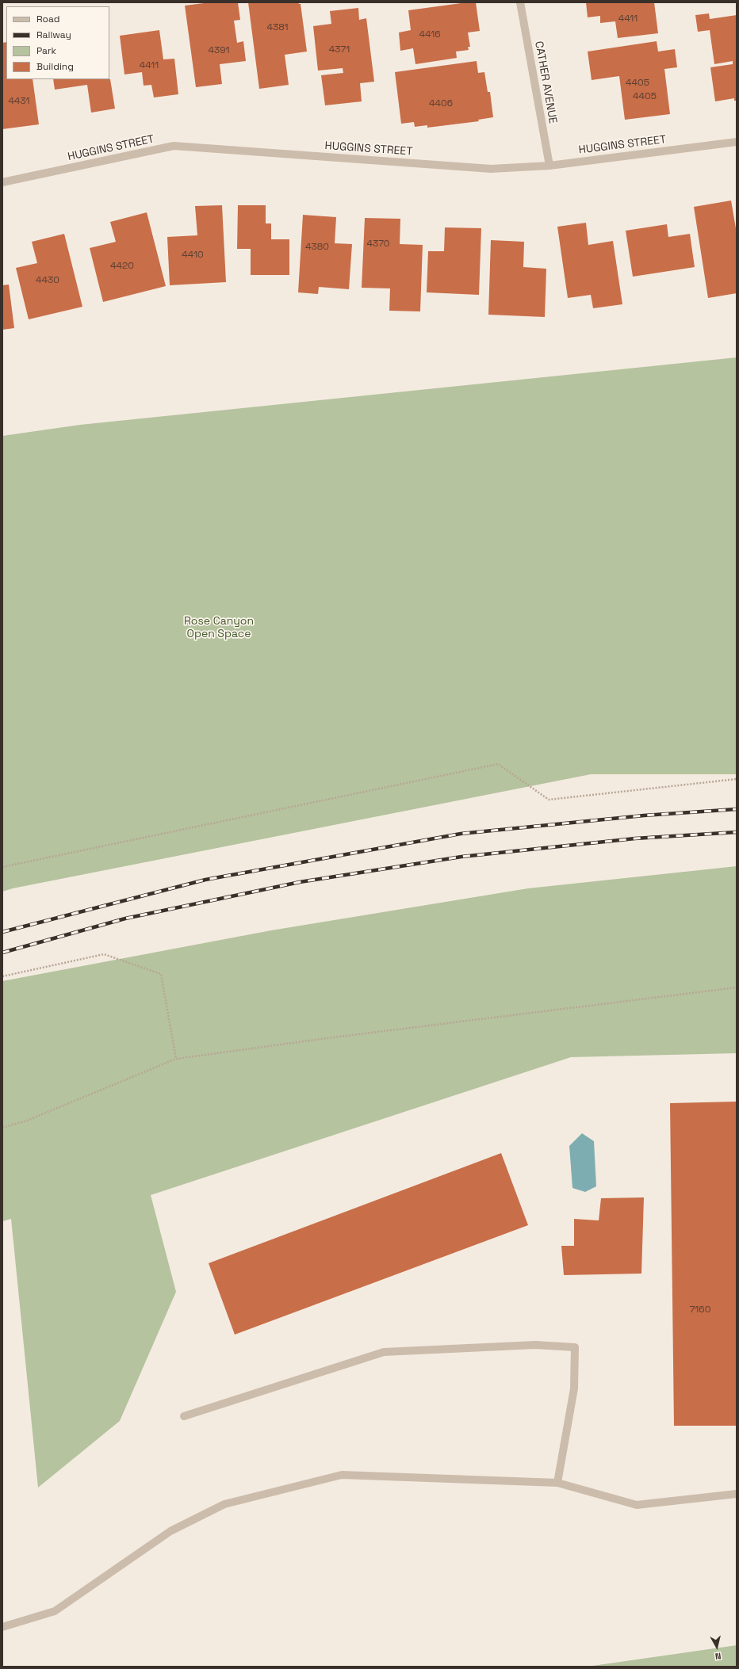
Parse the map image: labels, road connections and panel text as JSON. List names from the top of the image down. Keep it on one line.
{"streets":{"street":["CATHER AVENUE","HUGGINS STREET"]},"crossings":[["CATHER AVENUE","HUGGINS STREET"]],"parks":["Rose Canyon Open Space"],"house_numbers":["4411","4381","4416","4371","4391","4411","4405","4405","4431","4406","4370","4380","4410","4420","4430","7160"],"legend":["Road","Railway","Park","Building"],"north":"bottom"}
